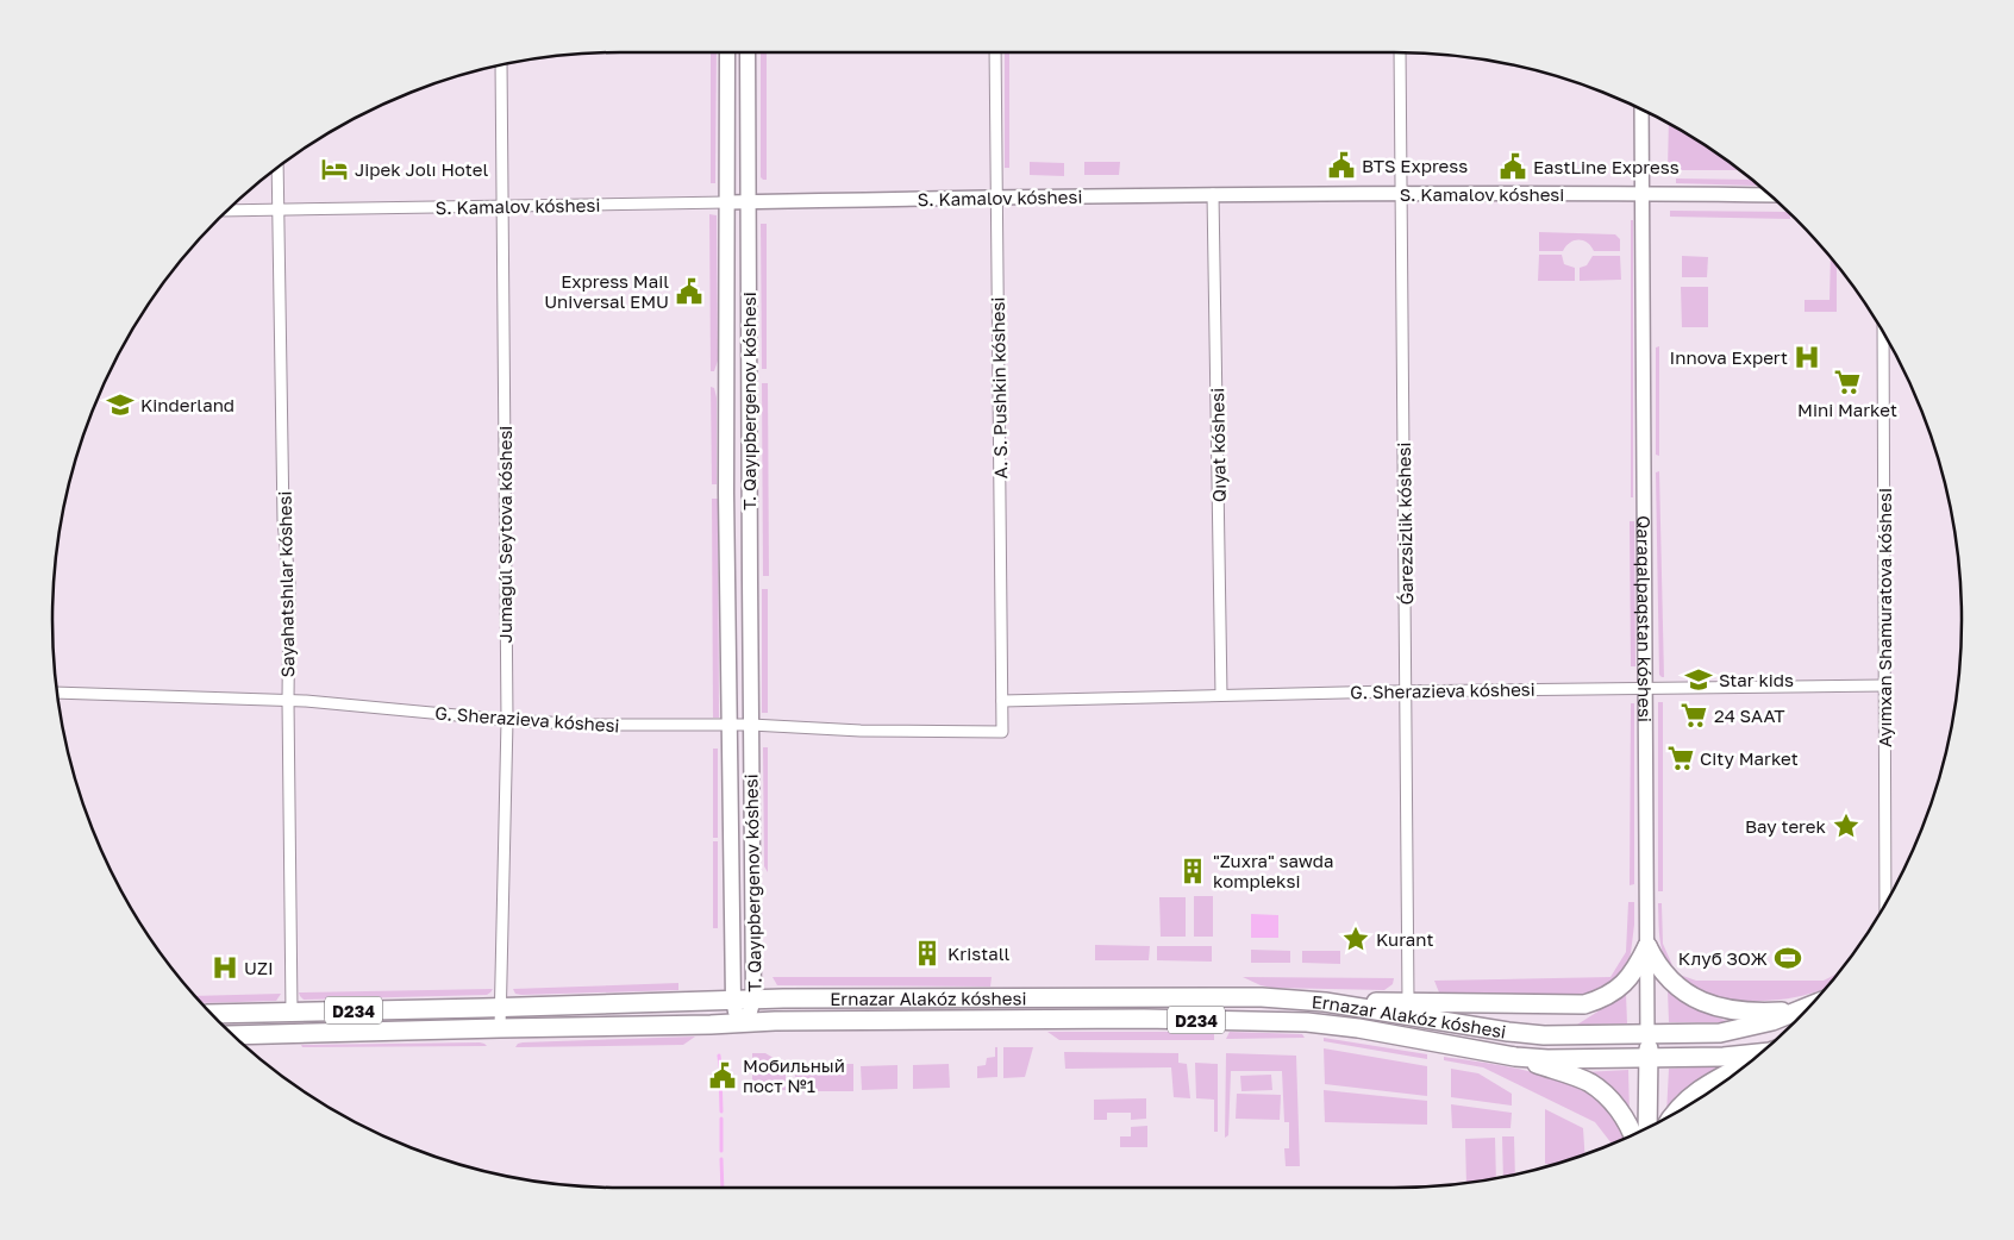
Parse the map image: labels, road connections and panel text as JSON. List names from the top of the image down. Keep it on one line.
{"streets":{"main road":["T. Qayıpbergenov kóshesi","Qaraqalpaqstan kóshesi","Ernazar Alakóz kóshesi","D234"],"street":["S. Kamalov kóshesi","A. S. Pushkin kóshesi","Qıyat kóshesi","Ǵarezsizlik kóshesi","Jumagúl Seytova kóshesi","Sayahatshılar kóshesi","Ayımxan Shamuratova kóshesi","G. Sherazieva kóshesi"]},"crossings":[["S. Kamalov kóshesi","A. S. Pushkin kóshesi"],["S. Kamalov kóshesi","T. Qayıpbergenov kóshesi"],["S. Kamalov kóshesi","Qıyat kóshesi"],["S. Kamalov kóshesi","Ǵarezsizlik kóshesi"],["S. Kamalov kóshesi","Jumagúl Seytova kóshesi"],["S. Kamalov kóshesi","Sayahatshılar kóshesi"],["S. Kamalov kóshesi","Qaraqalpaqstan kóshesi"],["A. S. Pushkin kóshesi","G. Sherazieva kóshesi"],["T. Qayıpbergenov kóshesi","G. Sherazieva kóshesi"],["T. Qayıpbergenov kóshesi","Ernazar Alakóz kóshesi"],["Qıyat kóshesi","G. Sherazieva kóshesi"],["Ǵarezsizlik kóshesi","G. Sherazieva kóshesi"],["Jumagúl Seytova kóshesi","G. Sherazieva kóshesi"],["Jumagúl Seytova kóshesi","Ernazar Alakóz kóshesi"],["Sayahatshılar kóshesi","G. Sherazieva kóshesi"],["Sayahatshılar kóshesi","Ernazar Alakóz kóshesi"],["Ayımxan Shamuratova kóshesi","G. Sherazieva kóshesi"],["Qaraqalpaqstan kóshesi","G. Sherazieva kóshesi"],["Qaraqalpaqstan kóshesi","Ernazar Alakóz kóshesi"],["Qaraqalpaqstan kóshesi","D234"],["Ernazar Alakóz kóshesi","D234"]],"places":{"public building":["BTS Express","EastLine Express","Express Mail Universal EMU","Мобильный пост №1"],"hotel":["Jipek Jolı Hotel"],"hospital":["Innova Expert","UZI"],"supermarket":["Mini Market","24 SAAT","City Market"],"school or university":["Kinderland","Star kids"],"place":["Bay terek","Kurant"],"building":["\"Zuxra\" sawda kompleksi","Kristall"],"sports":["Клуб ЗОЖ"]}}
